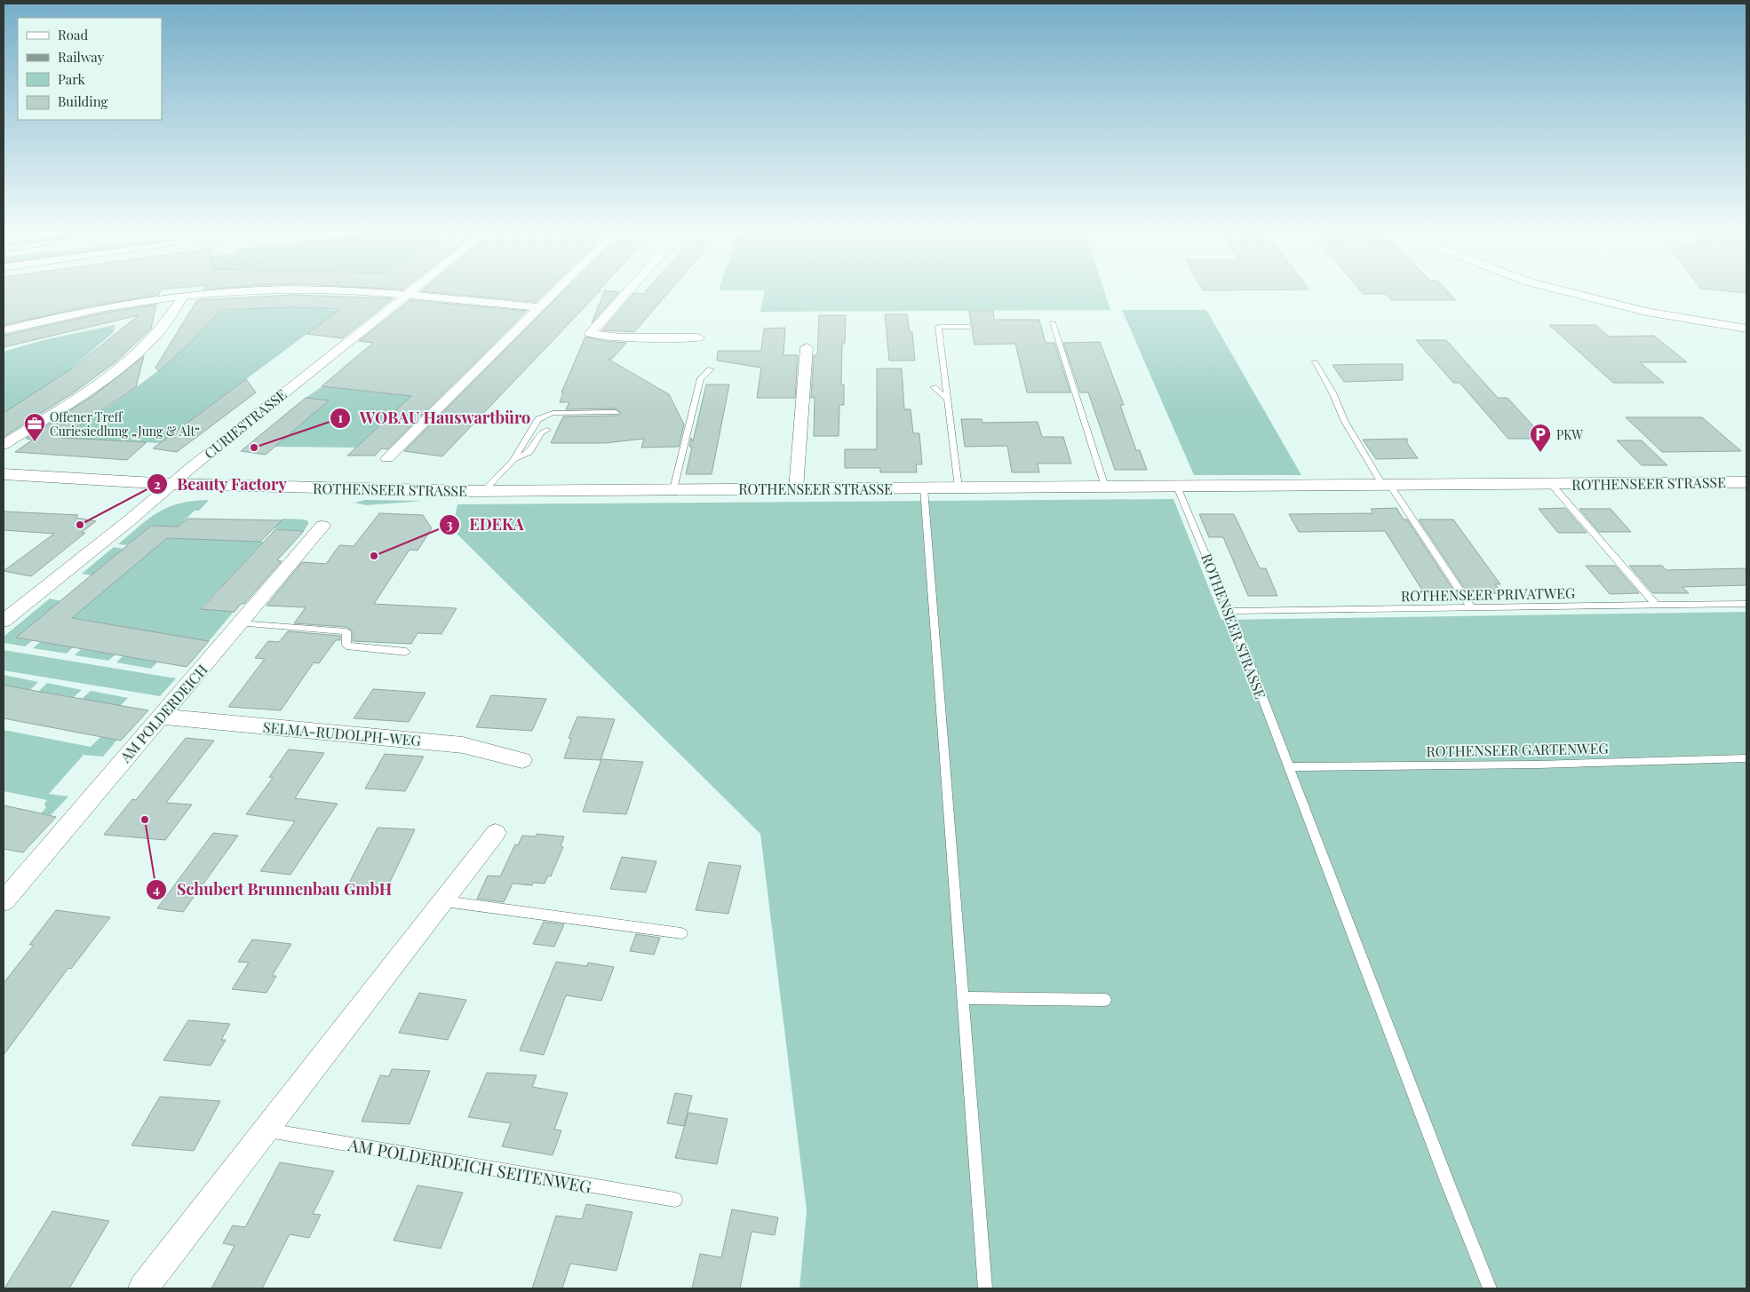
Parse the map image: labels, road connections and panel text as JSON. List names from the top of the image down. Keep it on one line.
{"streets":{"street":["CURIESTRASSE","ROTHENSEER STRASSE","AM POLDERDEICH","SELMA-RUDOLPH-WEG"],"lane":["ROTHENSEER PRIVATWEG","ROTHENSEER GARTENWEG","AM POLDERDEICH SEITENWEG"]},"crossings":[["CURIESTRASSE","ROTHENSEER STRASSE"],["ROTHENSEER STRASSE","ROTHENSEER PRIVATWEG"],["ROTHENSEER STRASSE","ROTHENSEER GARTENWEG"],["AM POLDERDEICH","SELMA-RUDOLPH-WEG"]],"places":{"office":["Offener Treff Curiesiedlung „Jung & Alt“"],"other":["WOBAU Hauswartbüro","Beauty Factory","EDEKA","Schubert Brunnenbau GmbH"],"parking":["PKW"]},"legend":["Road","Railway","Park","Building"]}
